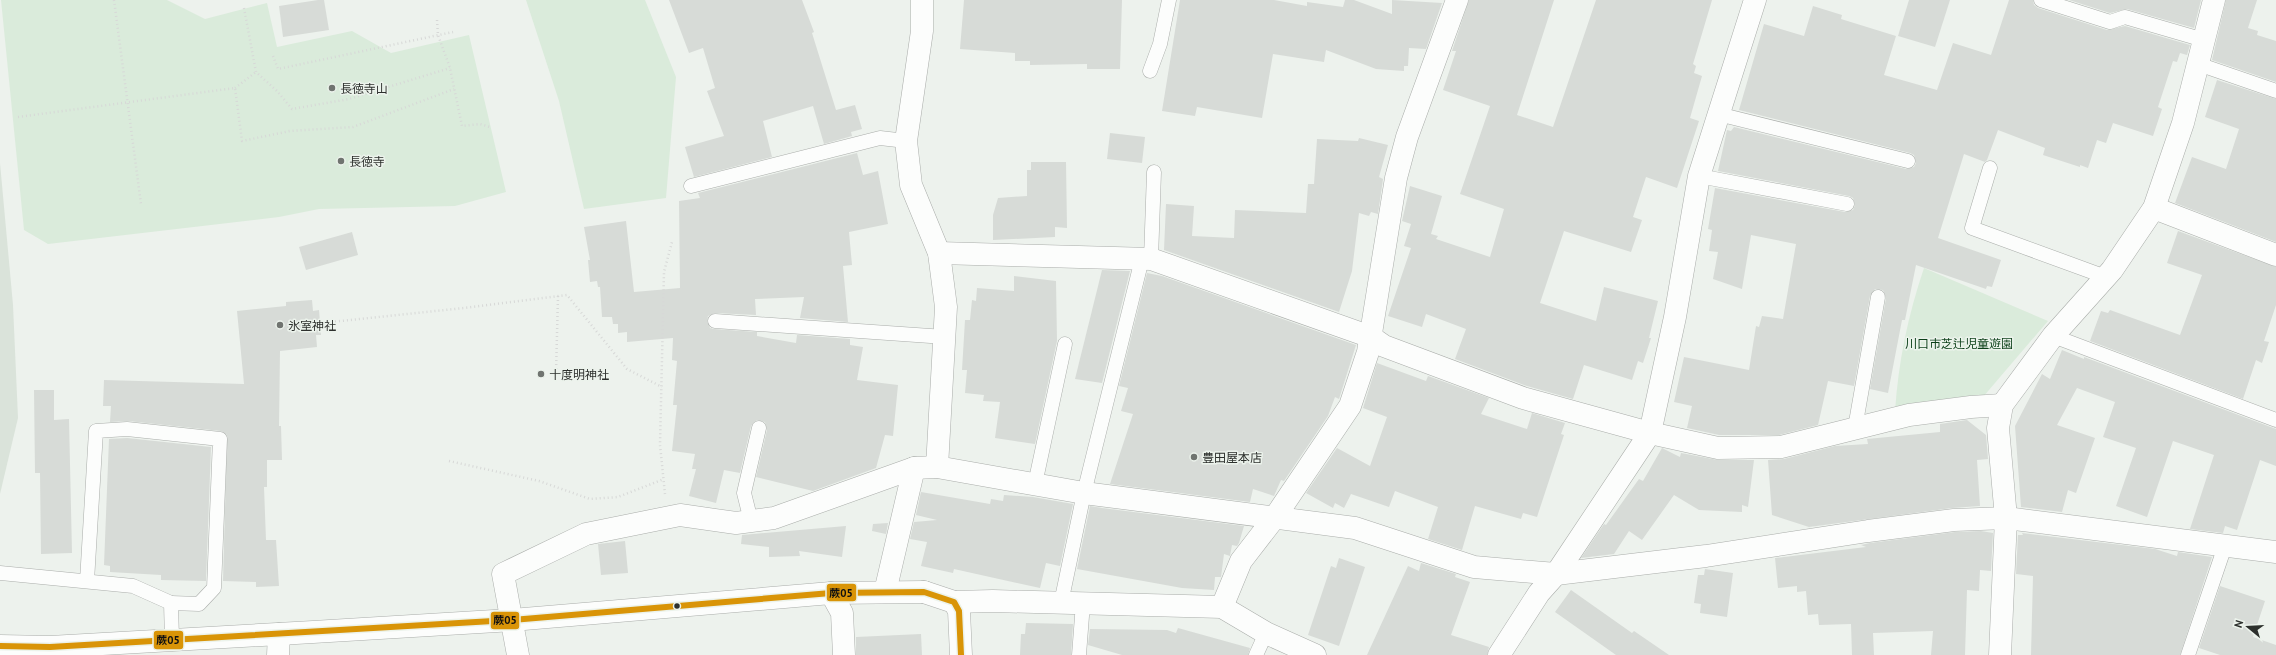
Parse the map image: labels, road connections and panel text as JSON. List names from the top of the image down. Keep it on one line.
{"parks":["川口市芝辻児童遊園"],"places":["長徳寺山","長徳寺","氷室神社","十度明神社","豊田屋本店"],"lines":["transit line 蕨05"],"north":"left"}
